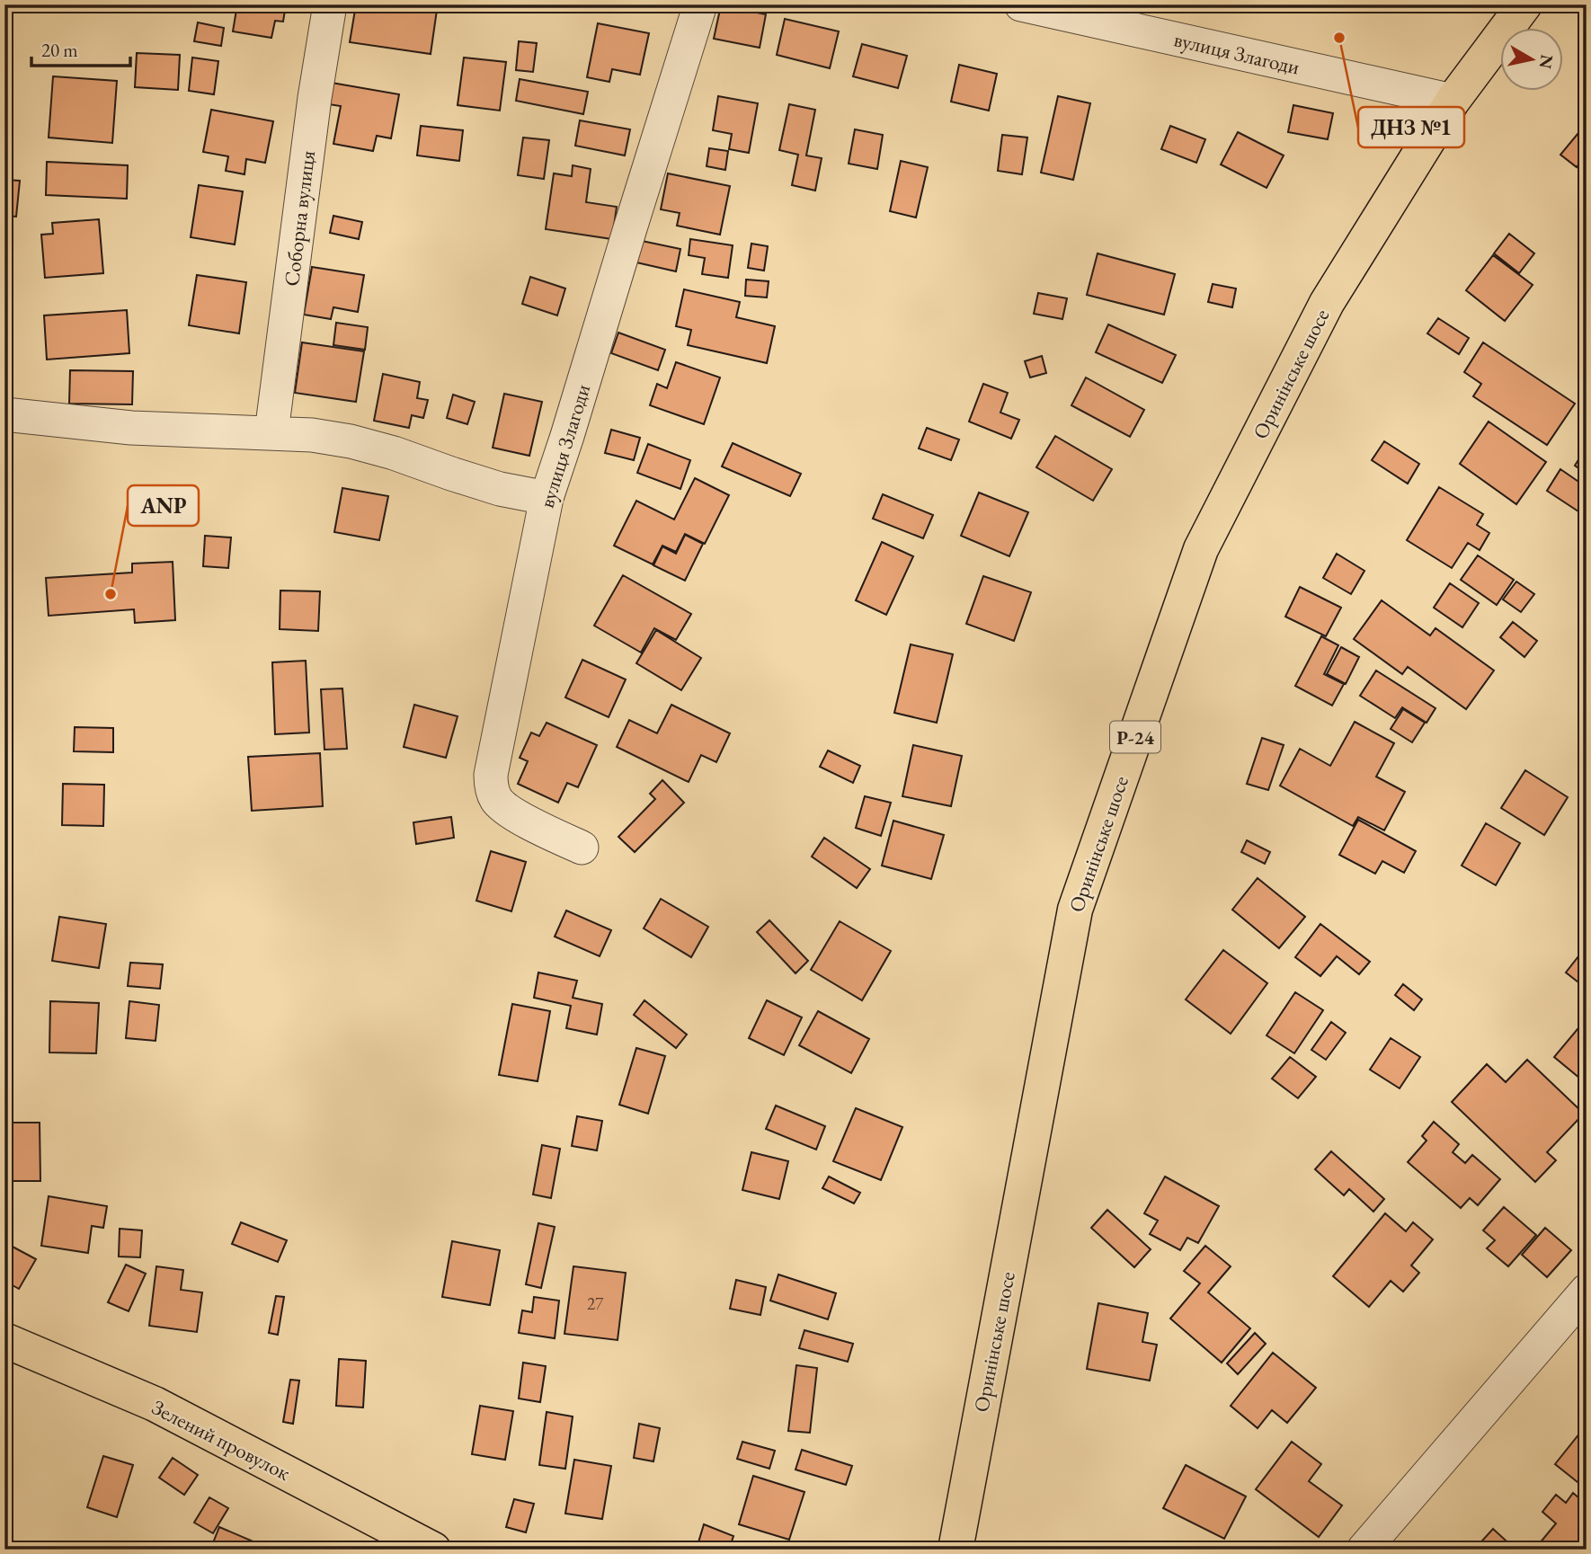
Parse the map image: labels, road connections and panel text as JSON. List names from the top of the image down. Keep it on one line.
{"streets":{"main road":["Оринінське шосе","Р-24","Зелений провулок"],"street":["вулиця Злагоди","Соборна вулиця"]},"crossings":[["вулиця Злагоди","Оринінське шосе"]],"places":["ДНЗ №1","ANP"],"house_numbers":["27"],"scale_bar":"20 m","north":"right"}
